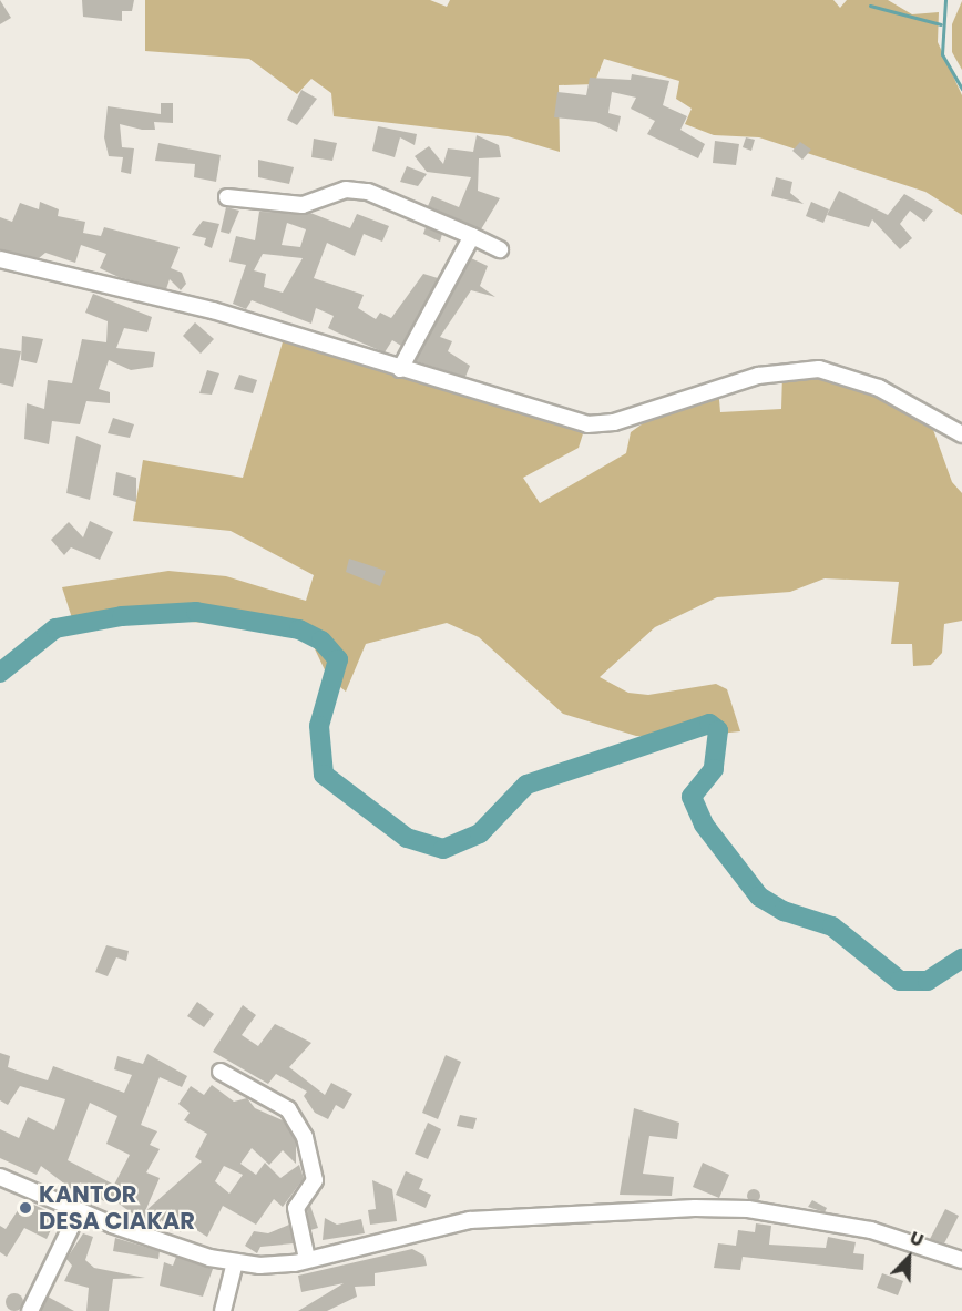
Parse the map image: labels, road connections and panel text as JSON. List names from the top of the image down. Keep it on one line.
{"places":["KANTOR DESA CIAKAR"],"north":"top right"}
